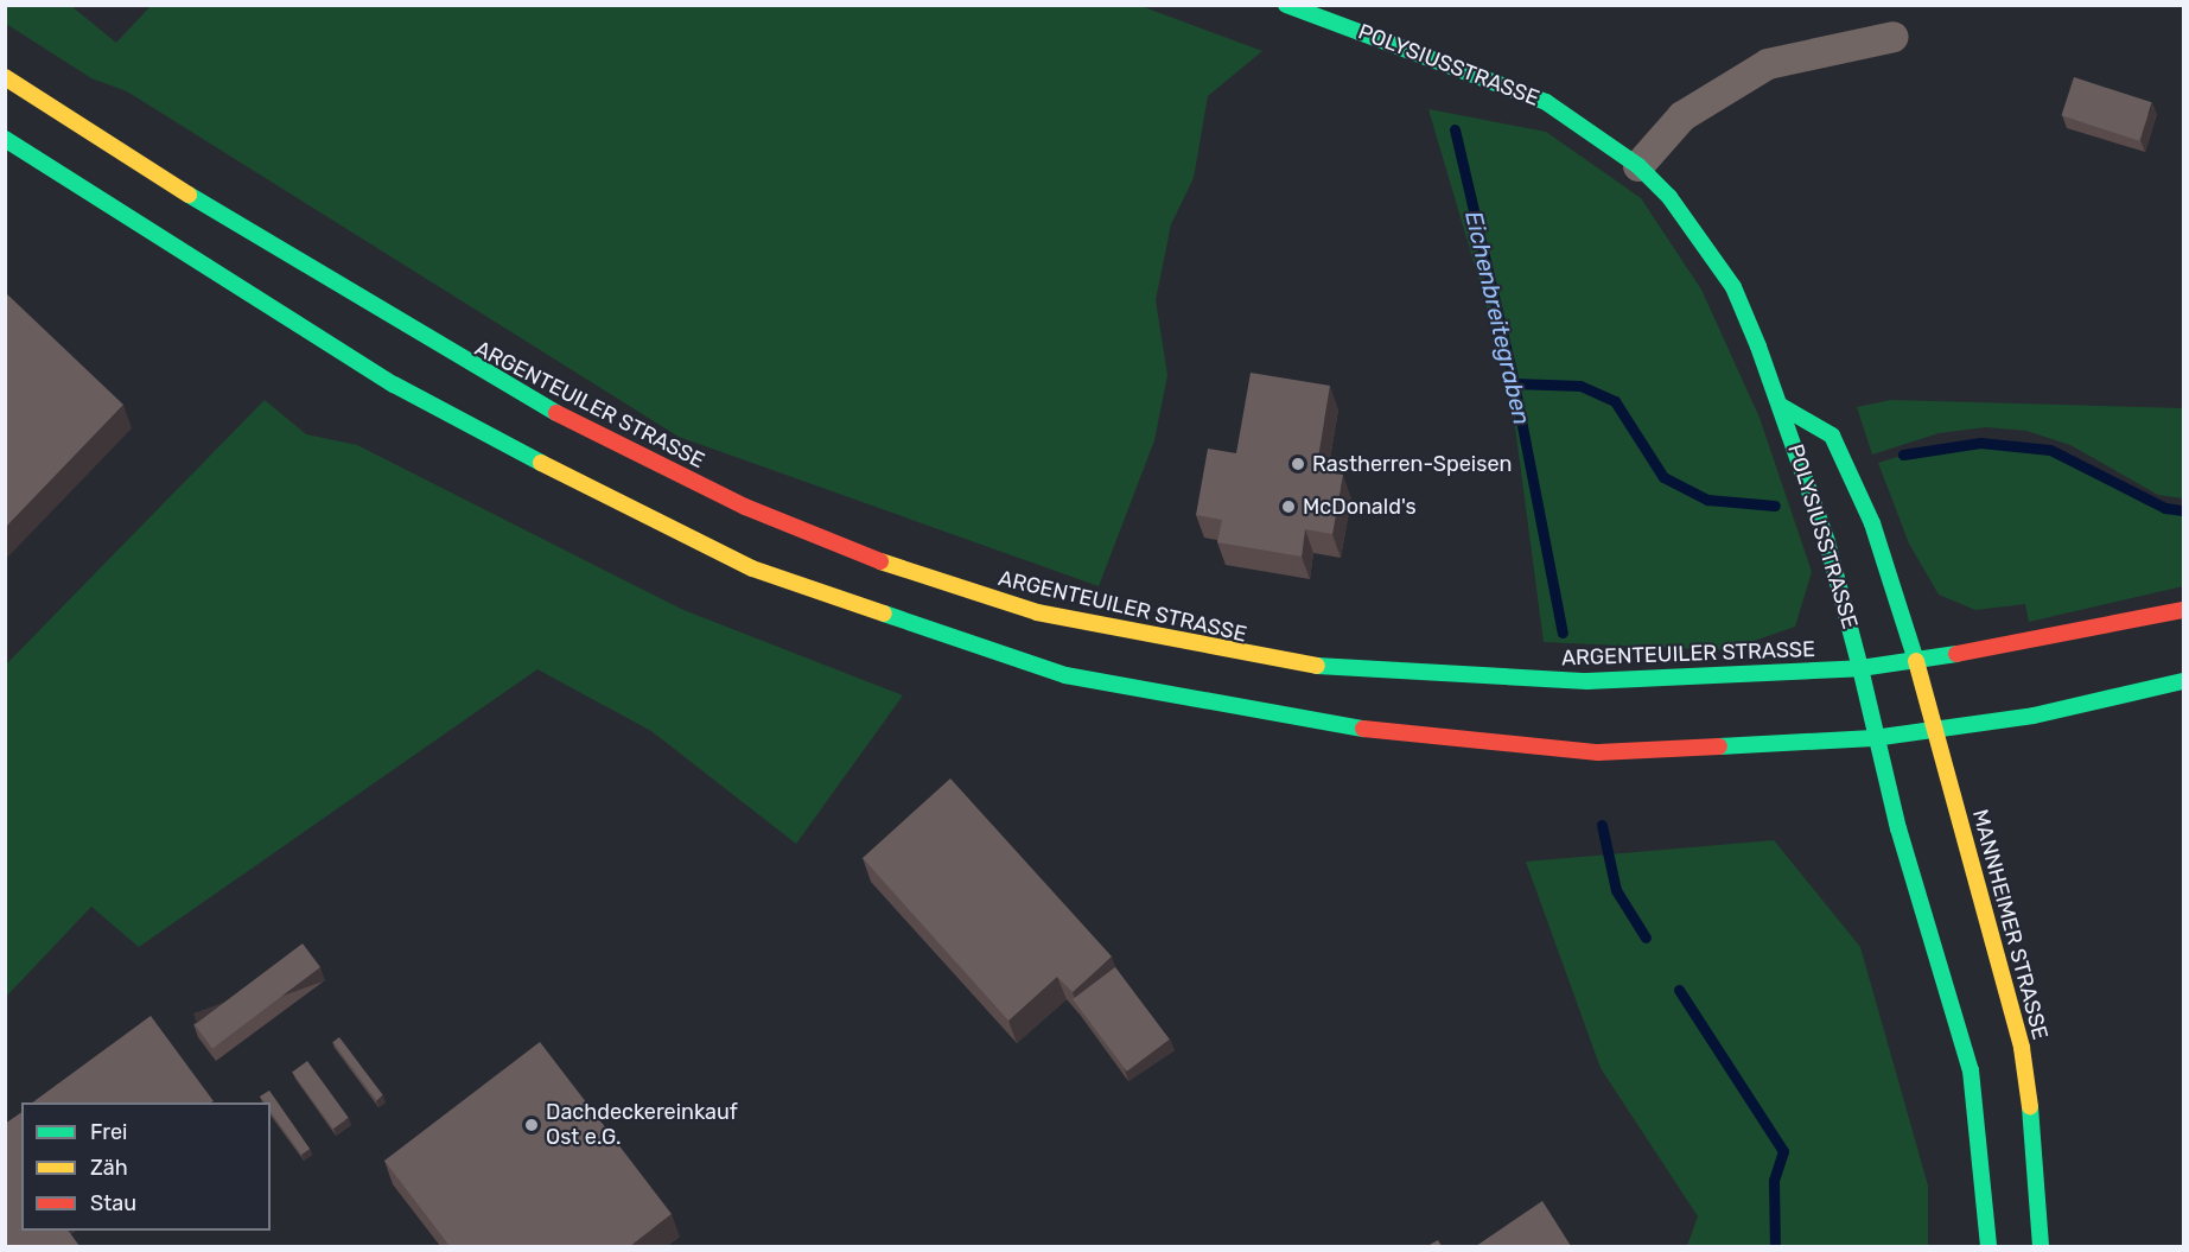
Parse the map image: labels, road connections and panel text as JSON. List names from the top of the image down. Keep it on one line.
{"streets":{"main road":["POLYSIUSSTRASSE","ARGENTEUILER STRASSE","MANNHEIMER STRASSE"]},"crossings":[["POLYSIUSSTRASSE","ARGENTEUILER STRASSE"],["POLYSIUSSTRASSE","MANNHEIMER STRASSE"],["ARGENTEUILER STRASSE","MANNHEIMER STRASSE"]],"water":["Eichenbreitegraben"],"places":["Rastherren-Speisen","McDonald's","Dachdeckereinkauf Ost e.G."],"legend":["Frei","Zäh","Stau"]}
